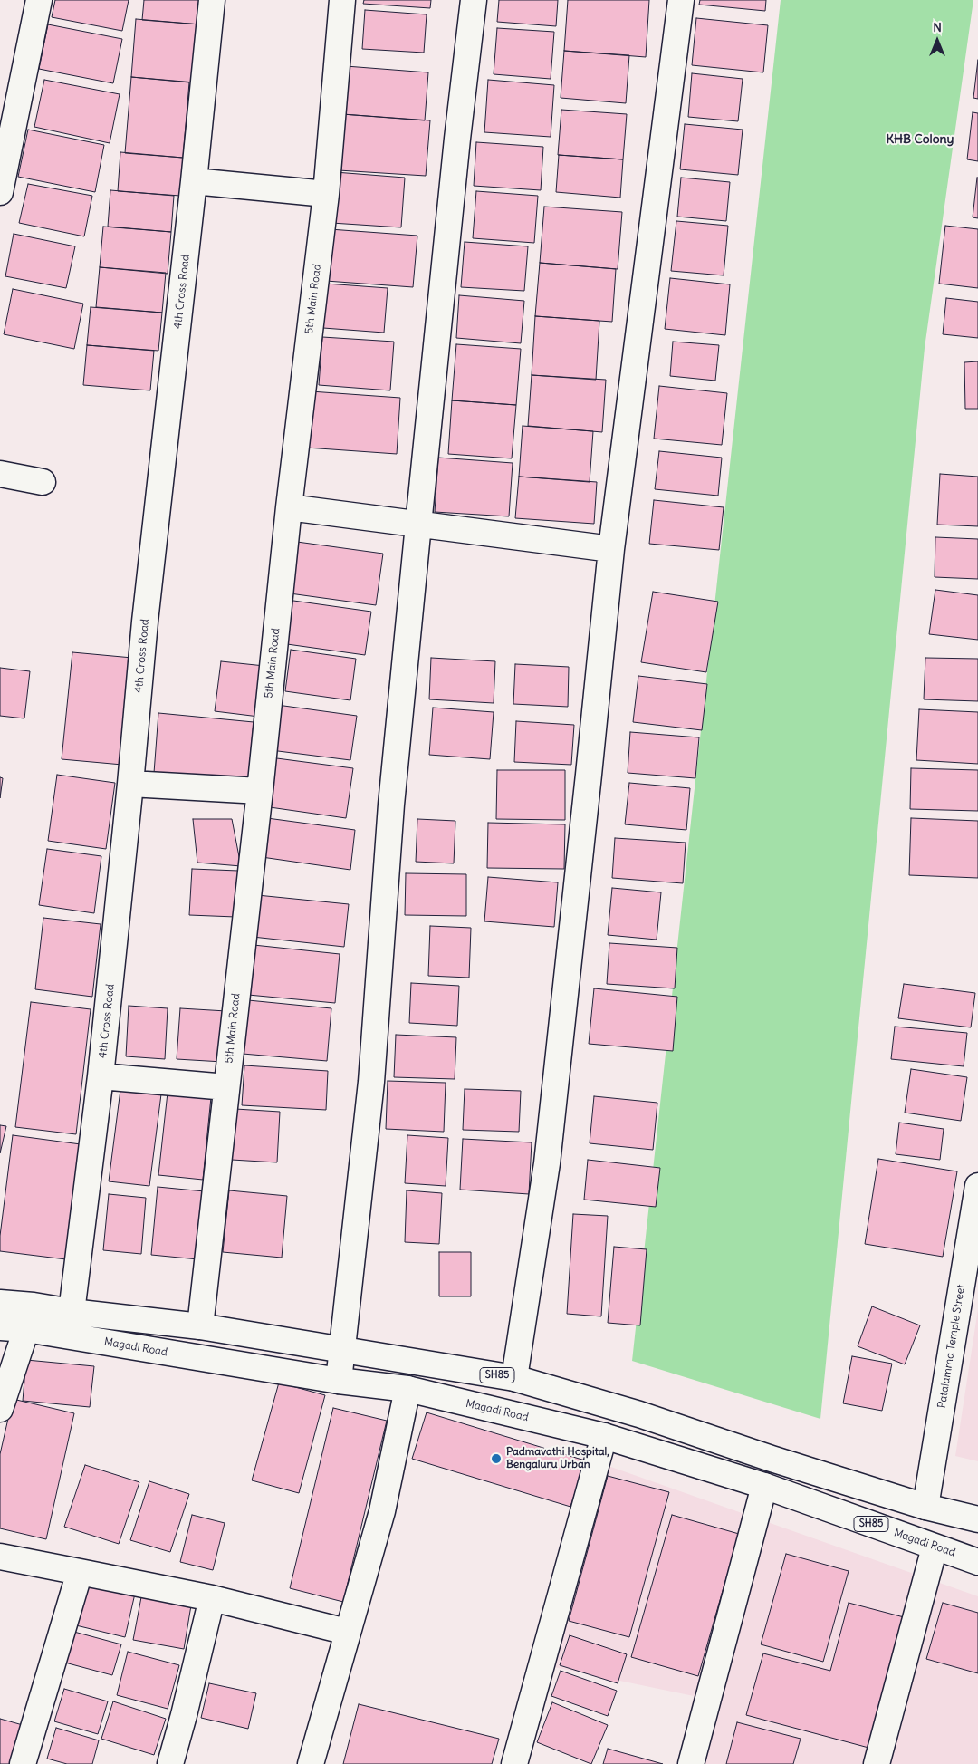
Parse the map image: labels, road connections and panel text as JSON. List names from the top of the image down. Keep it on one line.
{"streets":{"street":["4th Cross Road","5th Main Road","Patalamma Temple Street","Magadi Road","SH85"]},"crossings":[["4th Cross Road","SH85"],["5th Main Road","SH85"],["Patalamma Temple Street","SH85"]],"districts":["KHB Colony"],"places":["Padmavathi Hospital, Bengaluru Urban"],"north":"top"}
